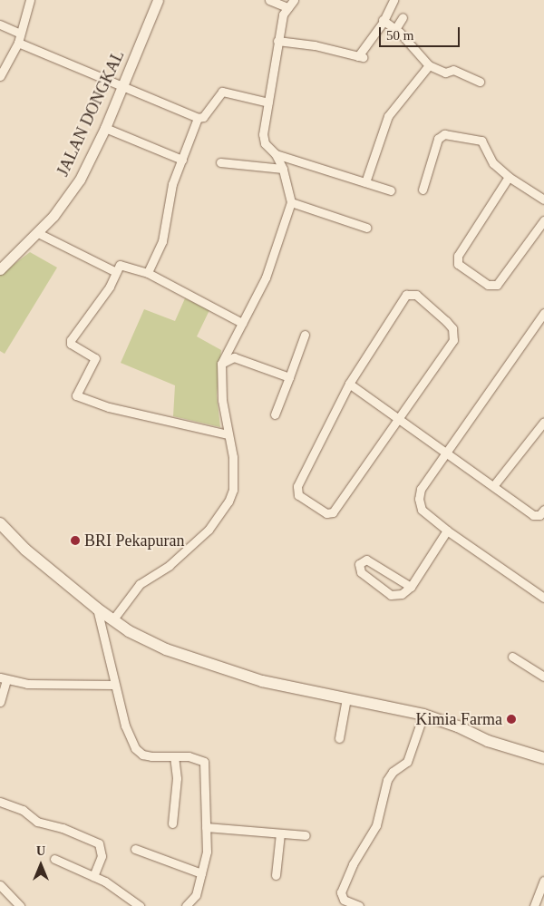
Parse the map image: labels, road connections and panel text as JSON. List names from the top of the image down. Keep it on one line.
{"streets":{"street":["JALAN DONGKAL"]},"places":["BRI Pekapuran","Kimia Farma"],"scale_bar":"50 m","north":"top"}
